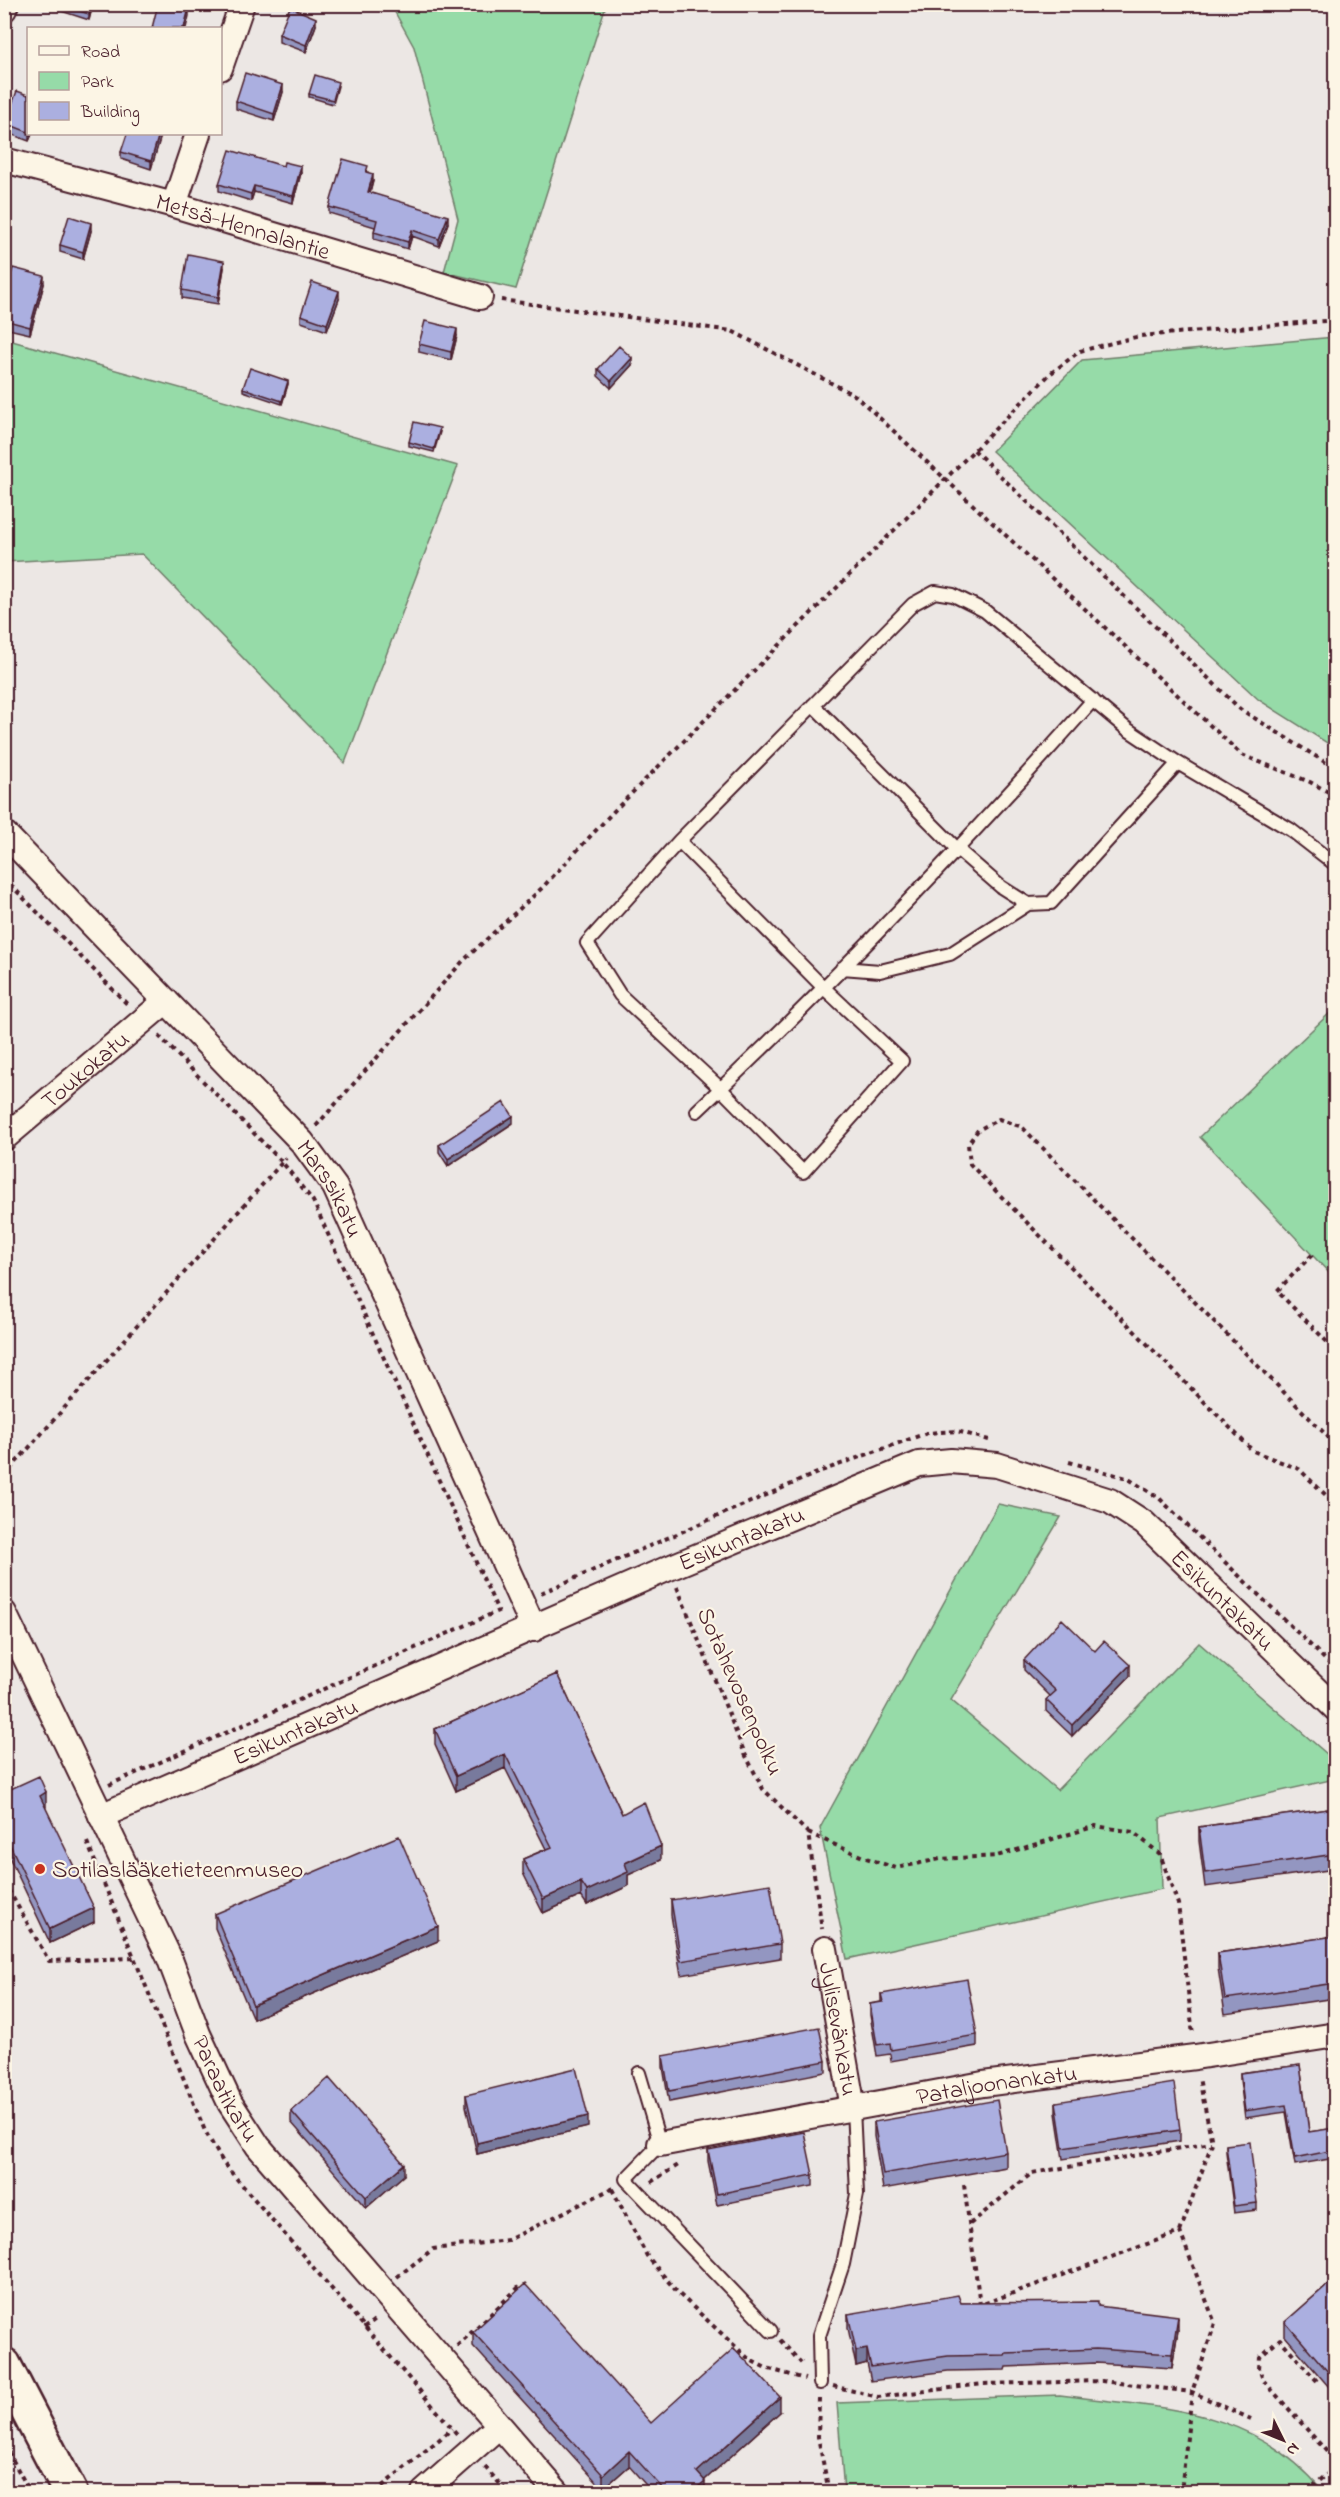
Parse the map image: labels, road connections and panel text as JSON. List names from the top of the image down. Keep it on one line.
{"streets":{"street":["Metsä-Hennalantie","Toukokatu","Marssikatu","Esikuntakatu","Jylisevänkatu","Pataljoonankatu","Paraatikatu"],"path":["Sotahevosenpolku"]},"crossings":[["Toukokatu","Marssikatu"],["Marssikatu","Esikuntakatu"],["Esikuntakatu","Sotahevosenpolku"],["Esikuntakatu","Paraatikatu"],["Jylisevänkatu","Pataljoonankatu"]],"places":["Sotilaslääketieteenmuseo"],"legend":["Road","Park","Building"],"north":"bottom right"}
